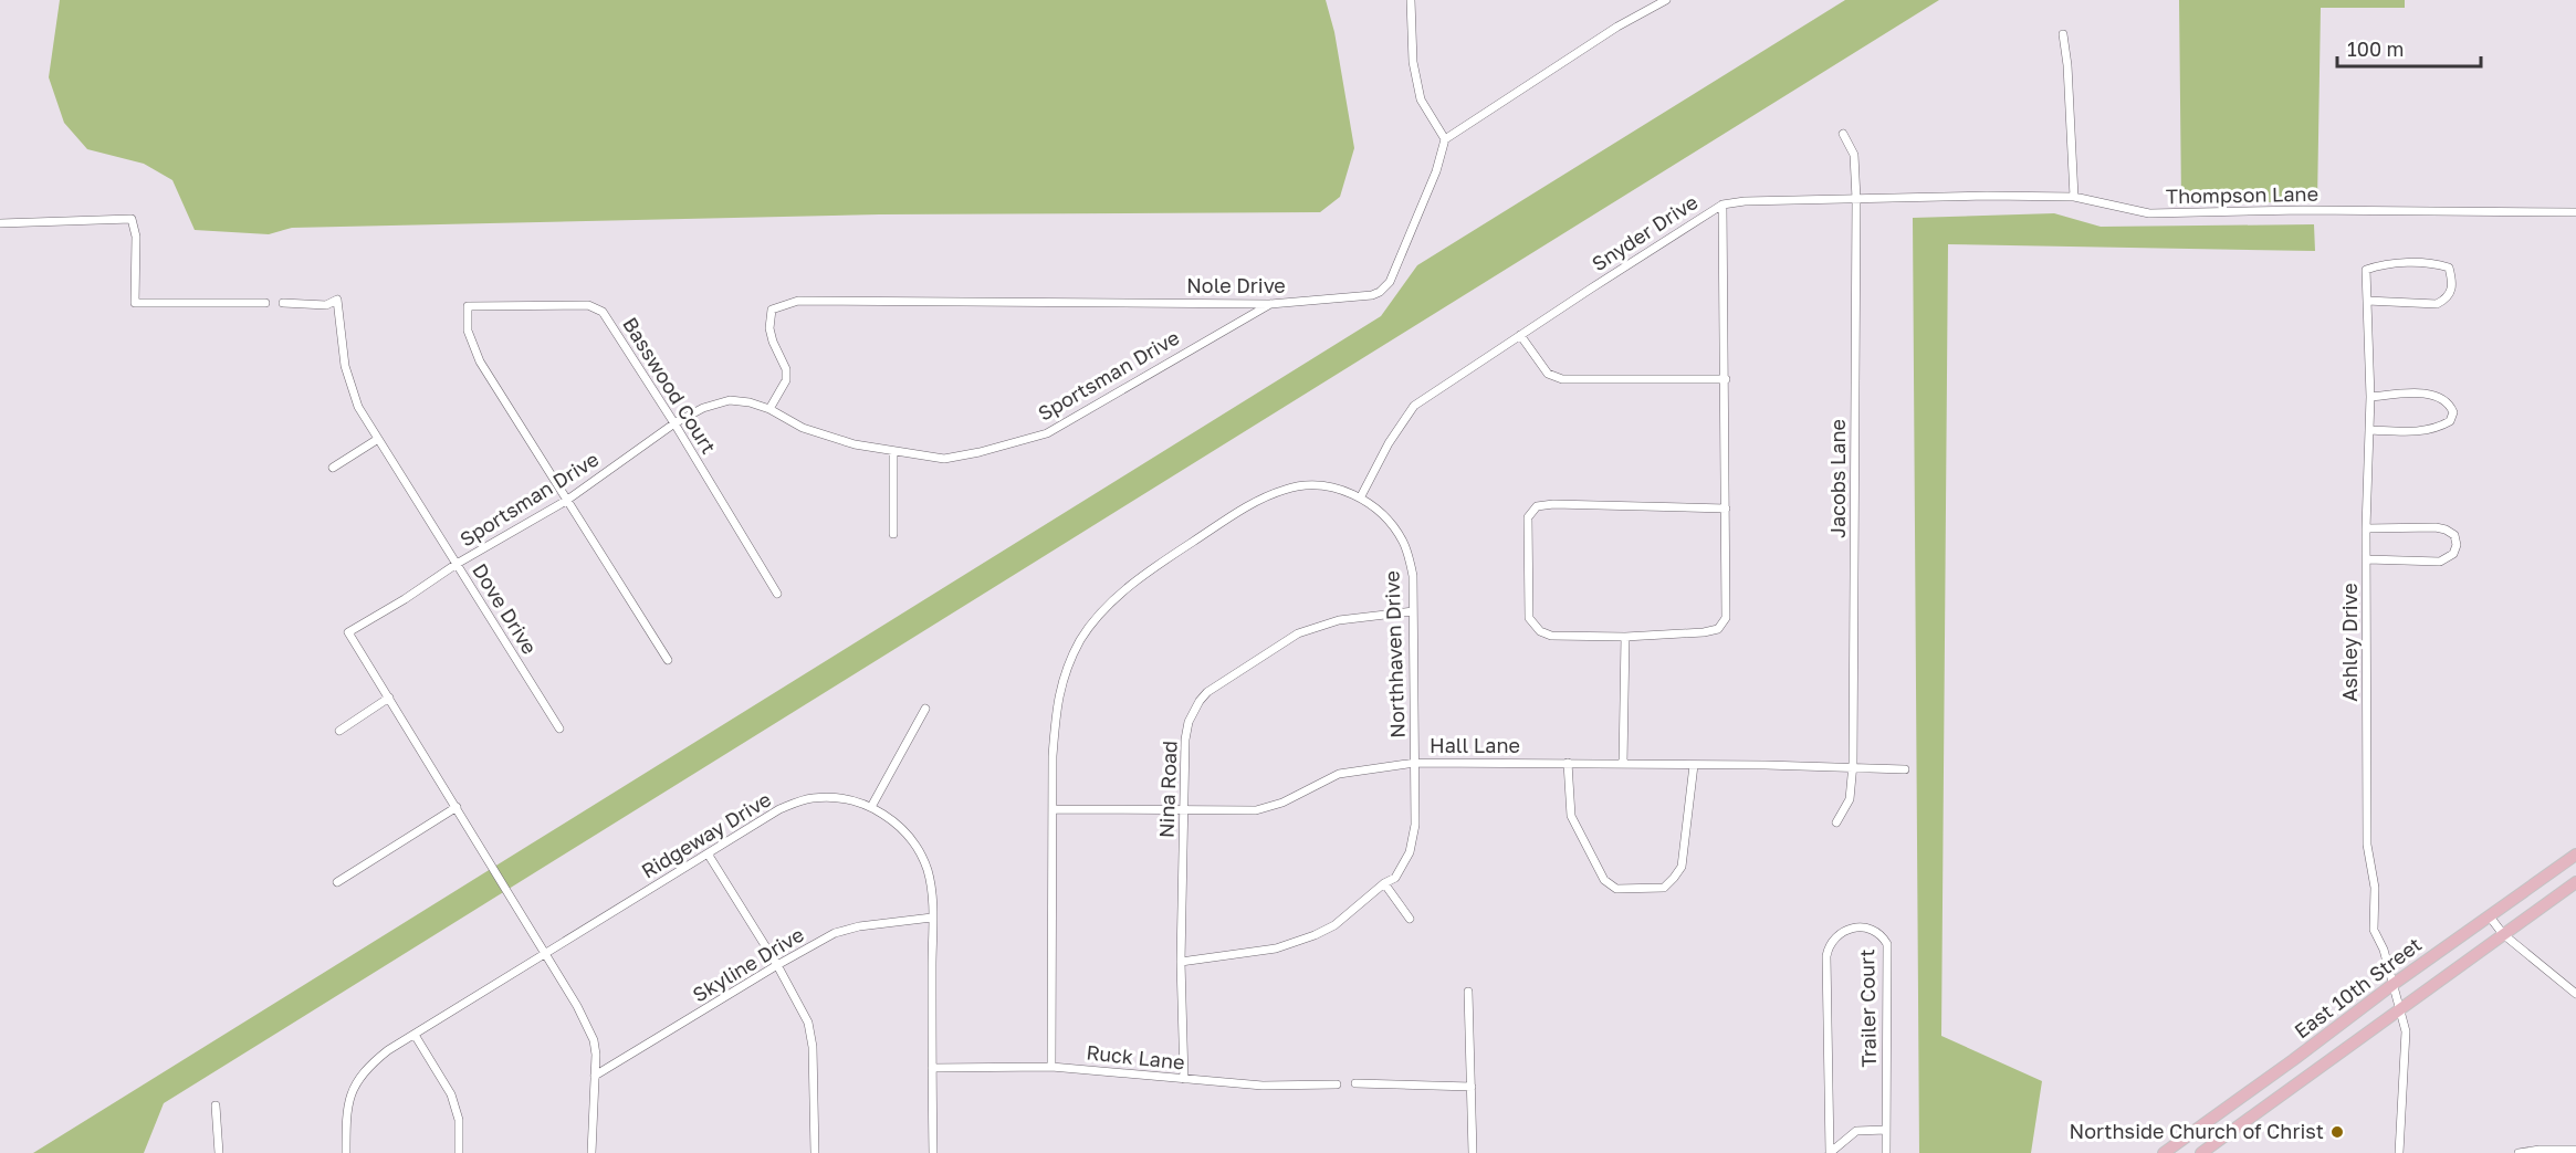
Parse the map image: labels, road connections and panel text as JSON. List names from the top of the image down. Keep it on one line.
{"streets":{"main road":["East 10th Street"],"street":["Thompson Lane","Snyder Drive","Nole Drive","Sportsman Drive","Basswood Court","Jacobs Lane","Dove Drive","Ashley Drive","Northhaven Drive","Hall Lane","Nina Road","Ridgeway Drive","Skyline Drive","Trailer Court","Ruck Lane"]},"crossings":[["Thompson Lane","Snyder Drive"],["Snyder Drive","Jacobs Lane"],["Snyder Drive","Northhaven Drive"],["Nole Drive","Sportsman Drive"],["Sportsman Drive","Basswood Court"],["Sportsman Drive","Dove Drive"],["Sportsman Drive","Ridgeway Drive"],["Sportsman Drive","Skyline Drive"],["Jacobs Lane","Hall Lane"],["Ashley Drive","East 10th Street"],["Northhaven Drive","Hall Lane"],["Northhaven Drive","Nina Road"],["Northhaven Drive","Ruck Lane"],["Hall Lane","Nina Road"],["Nina Road","Ruck Lane"],["Ridgeway Drive","Skyline Drive"],["Ridgeway Drive","Ruck Lane"]],"places":["Northside Church of Christ"],"scale_bar":"100 m"}
